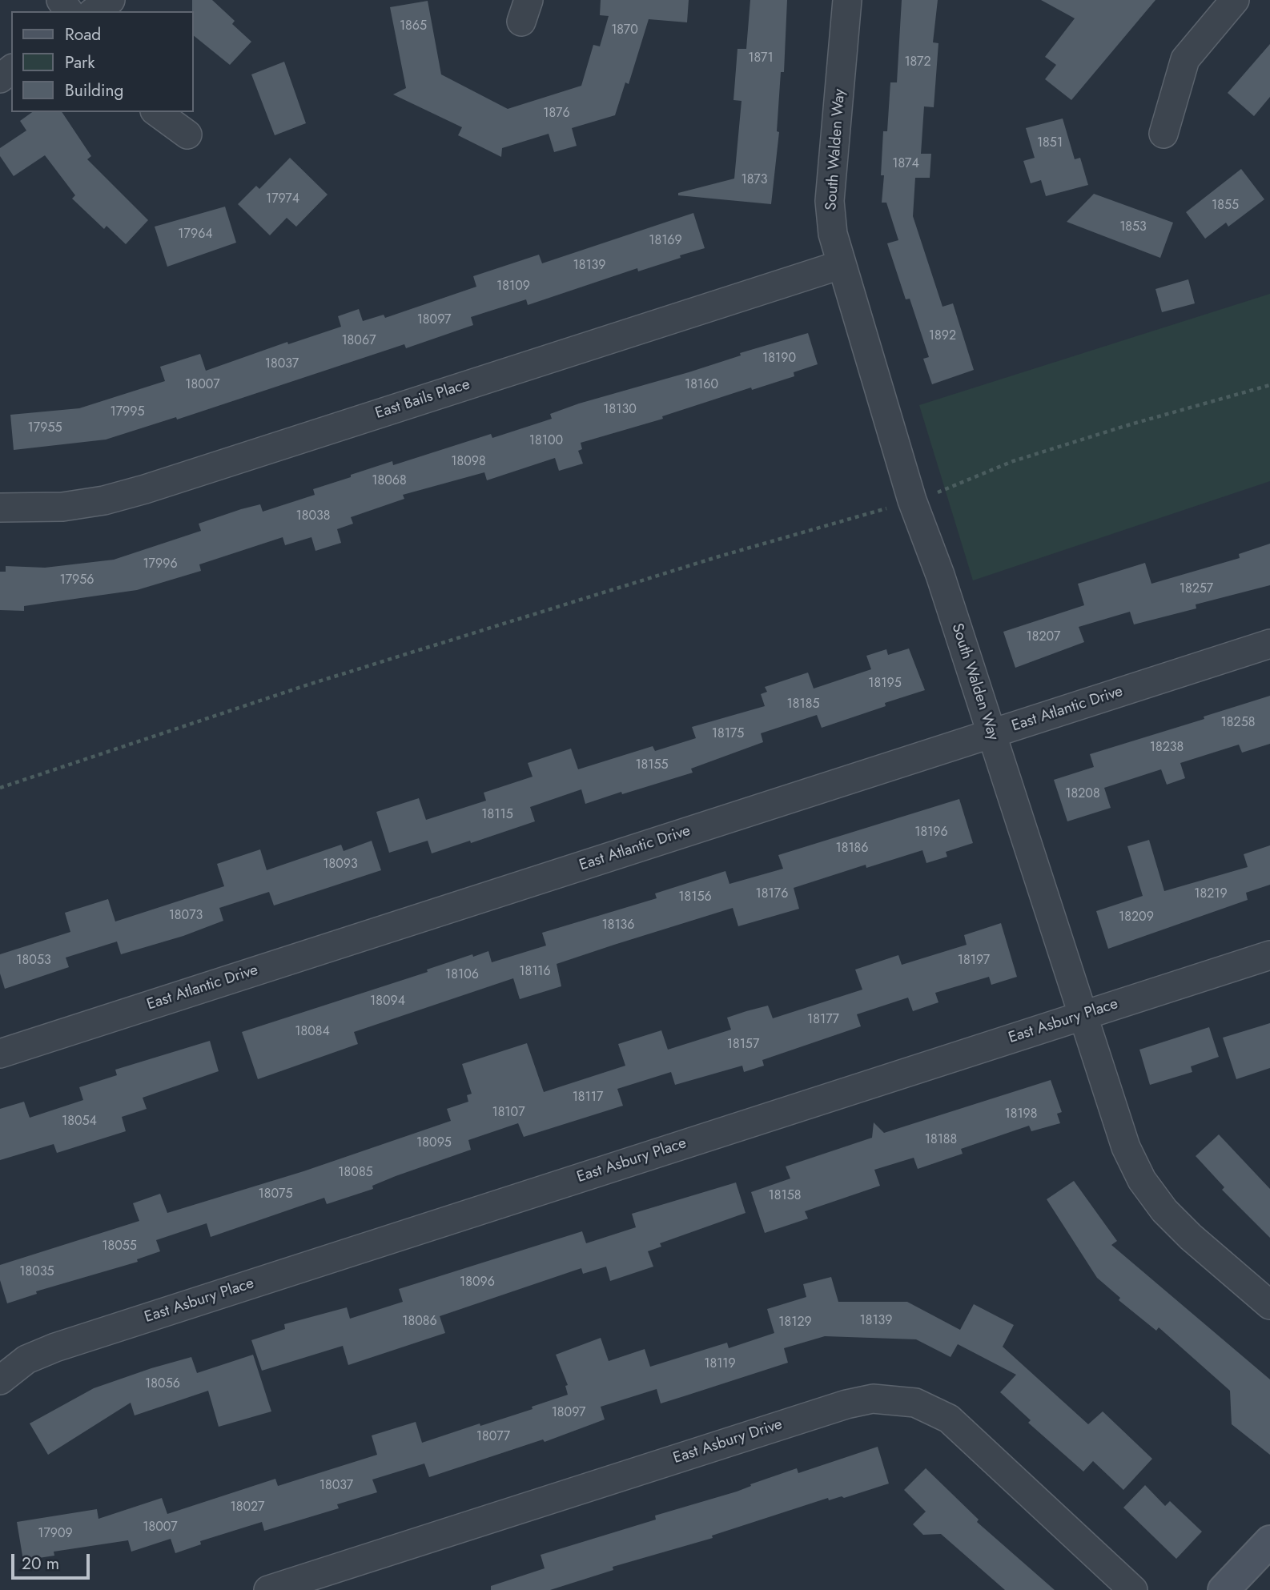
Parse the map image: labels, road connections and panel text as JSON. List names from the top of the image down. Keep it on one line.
{"streets":{"street":["South Walden Way","East Bails Place","East Atlantic Drive","East Asbury Place","East Asbury Drive"]},"crossings":[["South Walden Way","East Bails Place"],["South Walden Way","East Atlantic Drive"],["South Walden Way","East Asbury Place"]],"house_numbers":["1865","1870","1871","1872","1876","1851","1874","1873","17974","1855","1853","17964","18169","18139","18109","18097","1892","18067","18190","18037","18007","18160","18130","17995","17955","18100","18098","18068","18038","17996","17956","18257","18207","18195","18185","18258","18175","18238","18155","18208","18115","18196","18186","18093","18176","18219","18156","18073","18209","18136","18053","18197","18116","18106","18094","18177","18084","18157","18117","18107","18198","18054","18188","18095","18085","18075","18158","18055","18035","18096","18139","18086","18129","18119","18056","18097","18077","18037","18027","18007","17909"],"legend":["Road","Park","Building"],"scale_bar":"20 m"}
